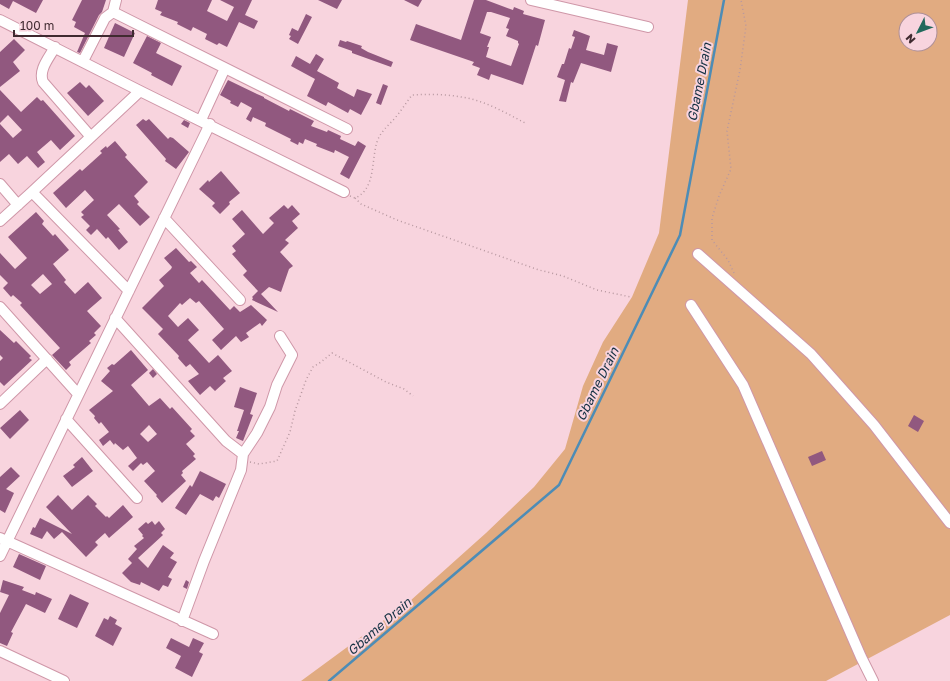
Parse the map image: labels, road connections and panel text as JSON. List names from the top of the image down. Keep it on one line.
{"water":["Gbame Drain"],"scale_bar":"100 m","north":"bottom left"}
